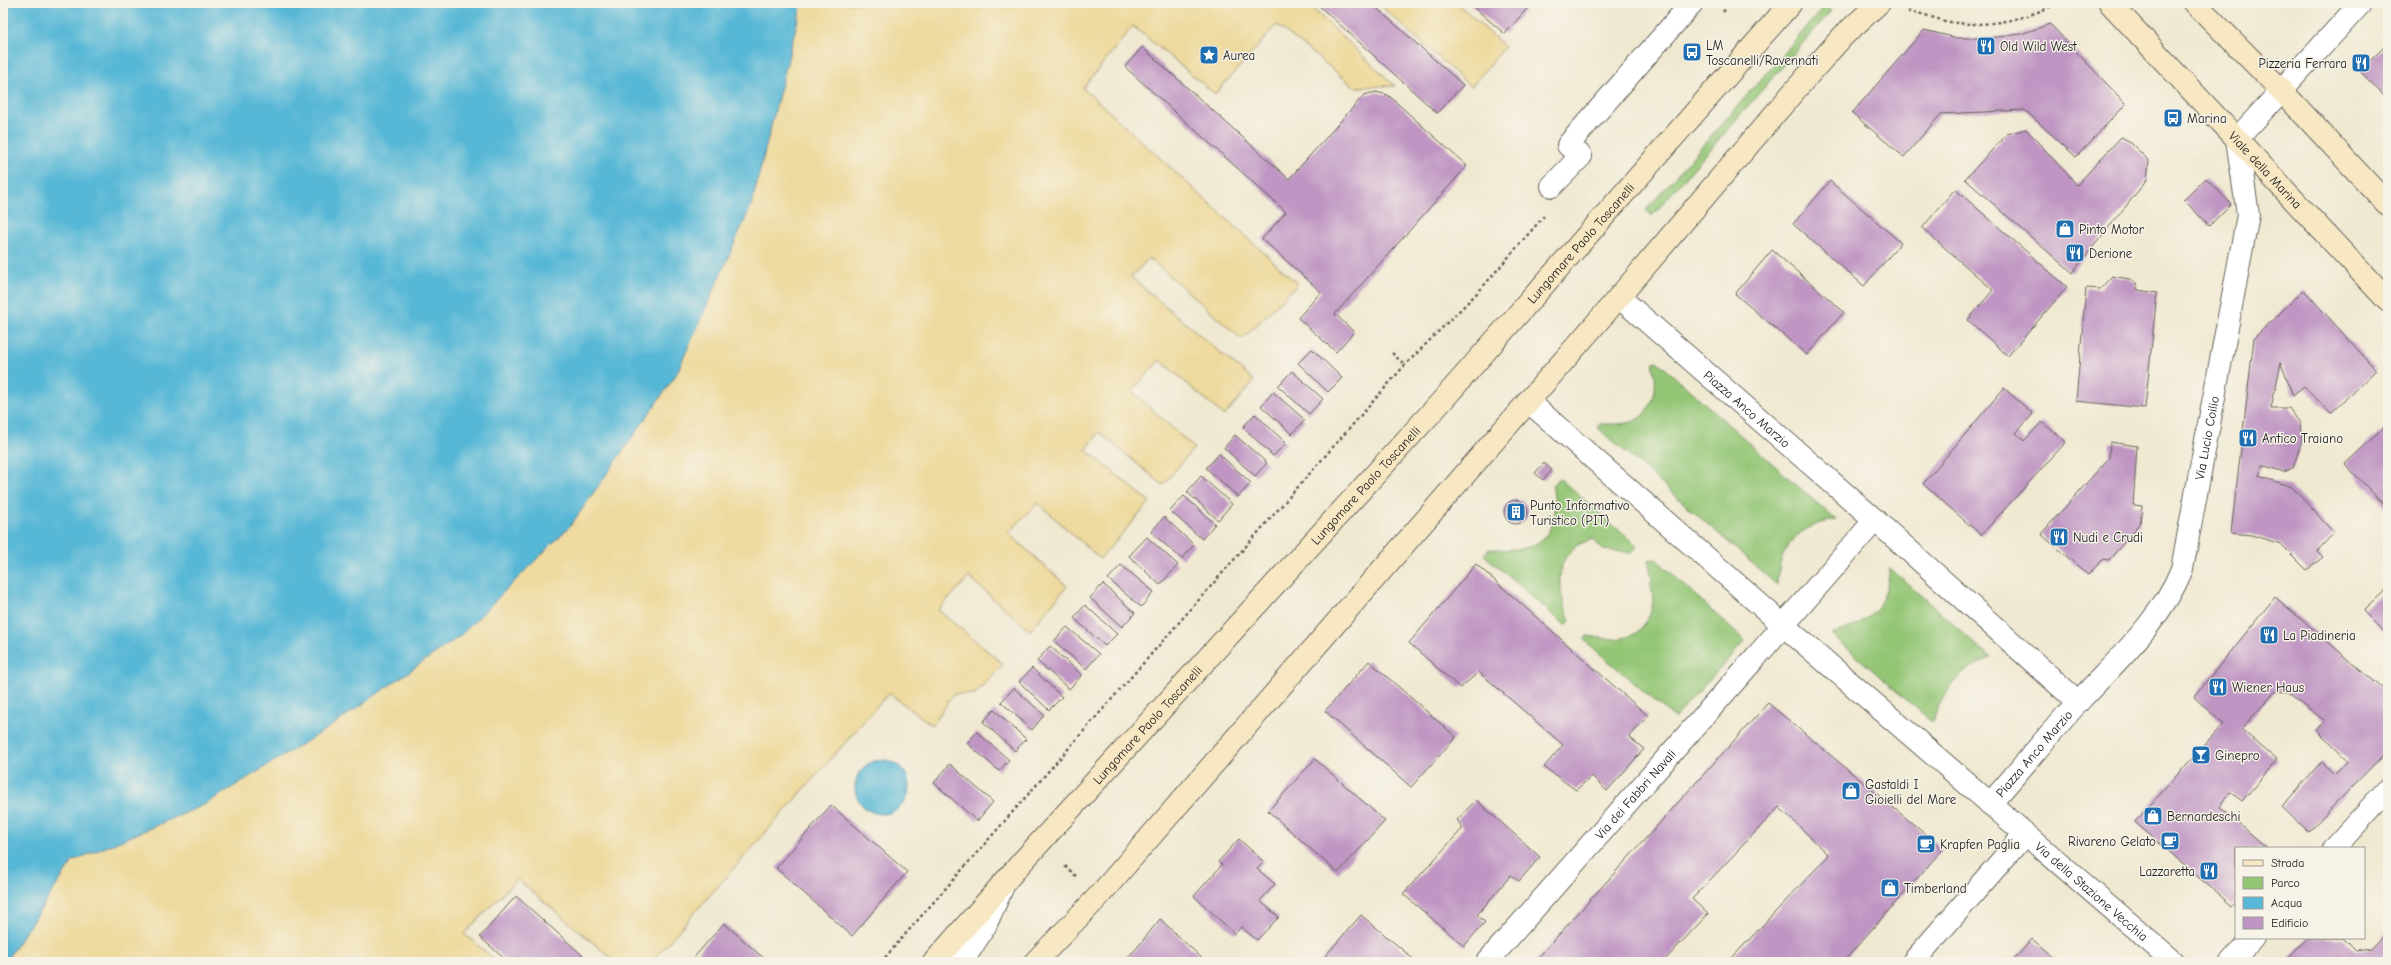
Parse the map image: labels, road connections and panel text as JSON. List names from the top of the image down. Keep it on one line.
{"streets":{"main road":["Viale della Marina","Lungomare Paolo Toscanelli"],"street":["Piazza Anco Marzio","Via Lucio Coilio","Via dei Fabbri Navali","Via della Stazione Vecchia"]},"crossings":[["Viale della Marina","Via Lucio Coilio"],["Piazza Anco Marzio","Via Lucio Coilio"],["Piazza Anco Marzio","Via dei Fabbri Navali"],["Piazza Anco Marzio","Via della Stazione Vecchia"]],"places":{"restaurant":["Old Wild West","Pizzeria Ferrara","Derione","Antico Traiano","Nudi e Crudi","La Piadineria","Wiener Haus","Lazzaretta"],"bus stop":["LM Toscanelli/Ravennati","Marina"],"place":["Aurea"],"shop":["Pinto Motor","Gastaldi I Gioielli del Mare","Bernardeschi","Timberland"],"building":["Punto Informativo Turistico (PIT)"],"bar":["Ginepro"],"cafe":["Rivareno Gelato","Krapfen Paglia"]},"legend":["Strada","Parco","Acqua","Edificio"]}
